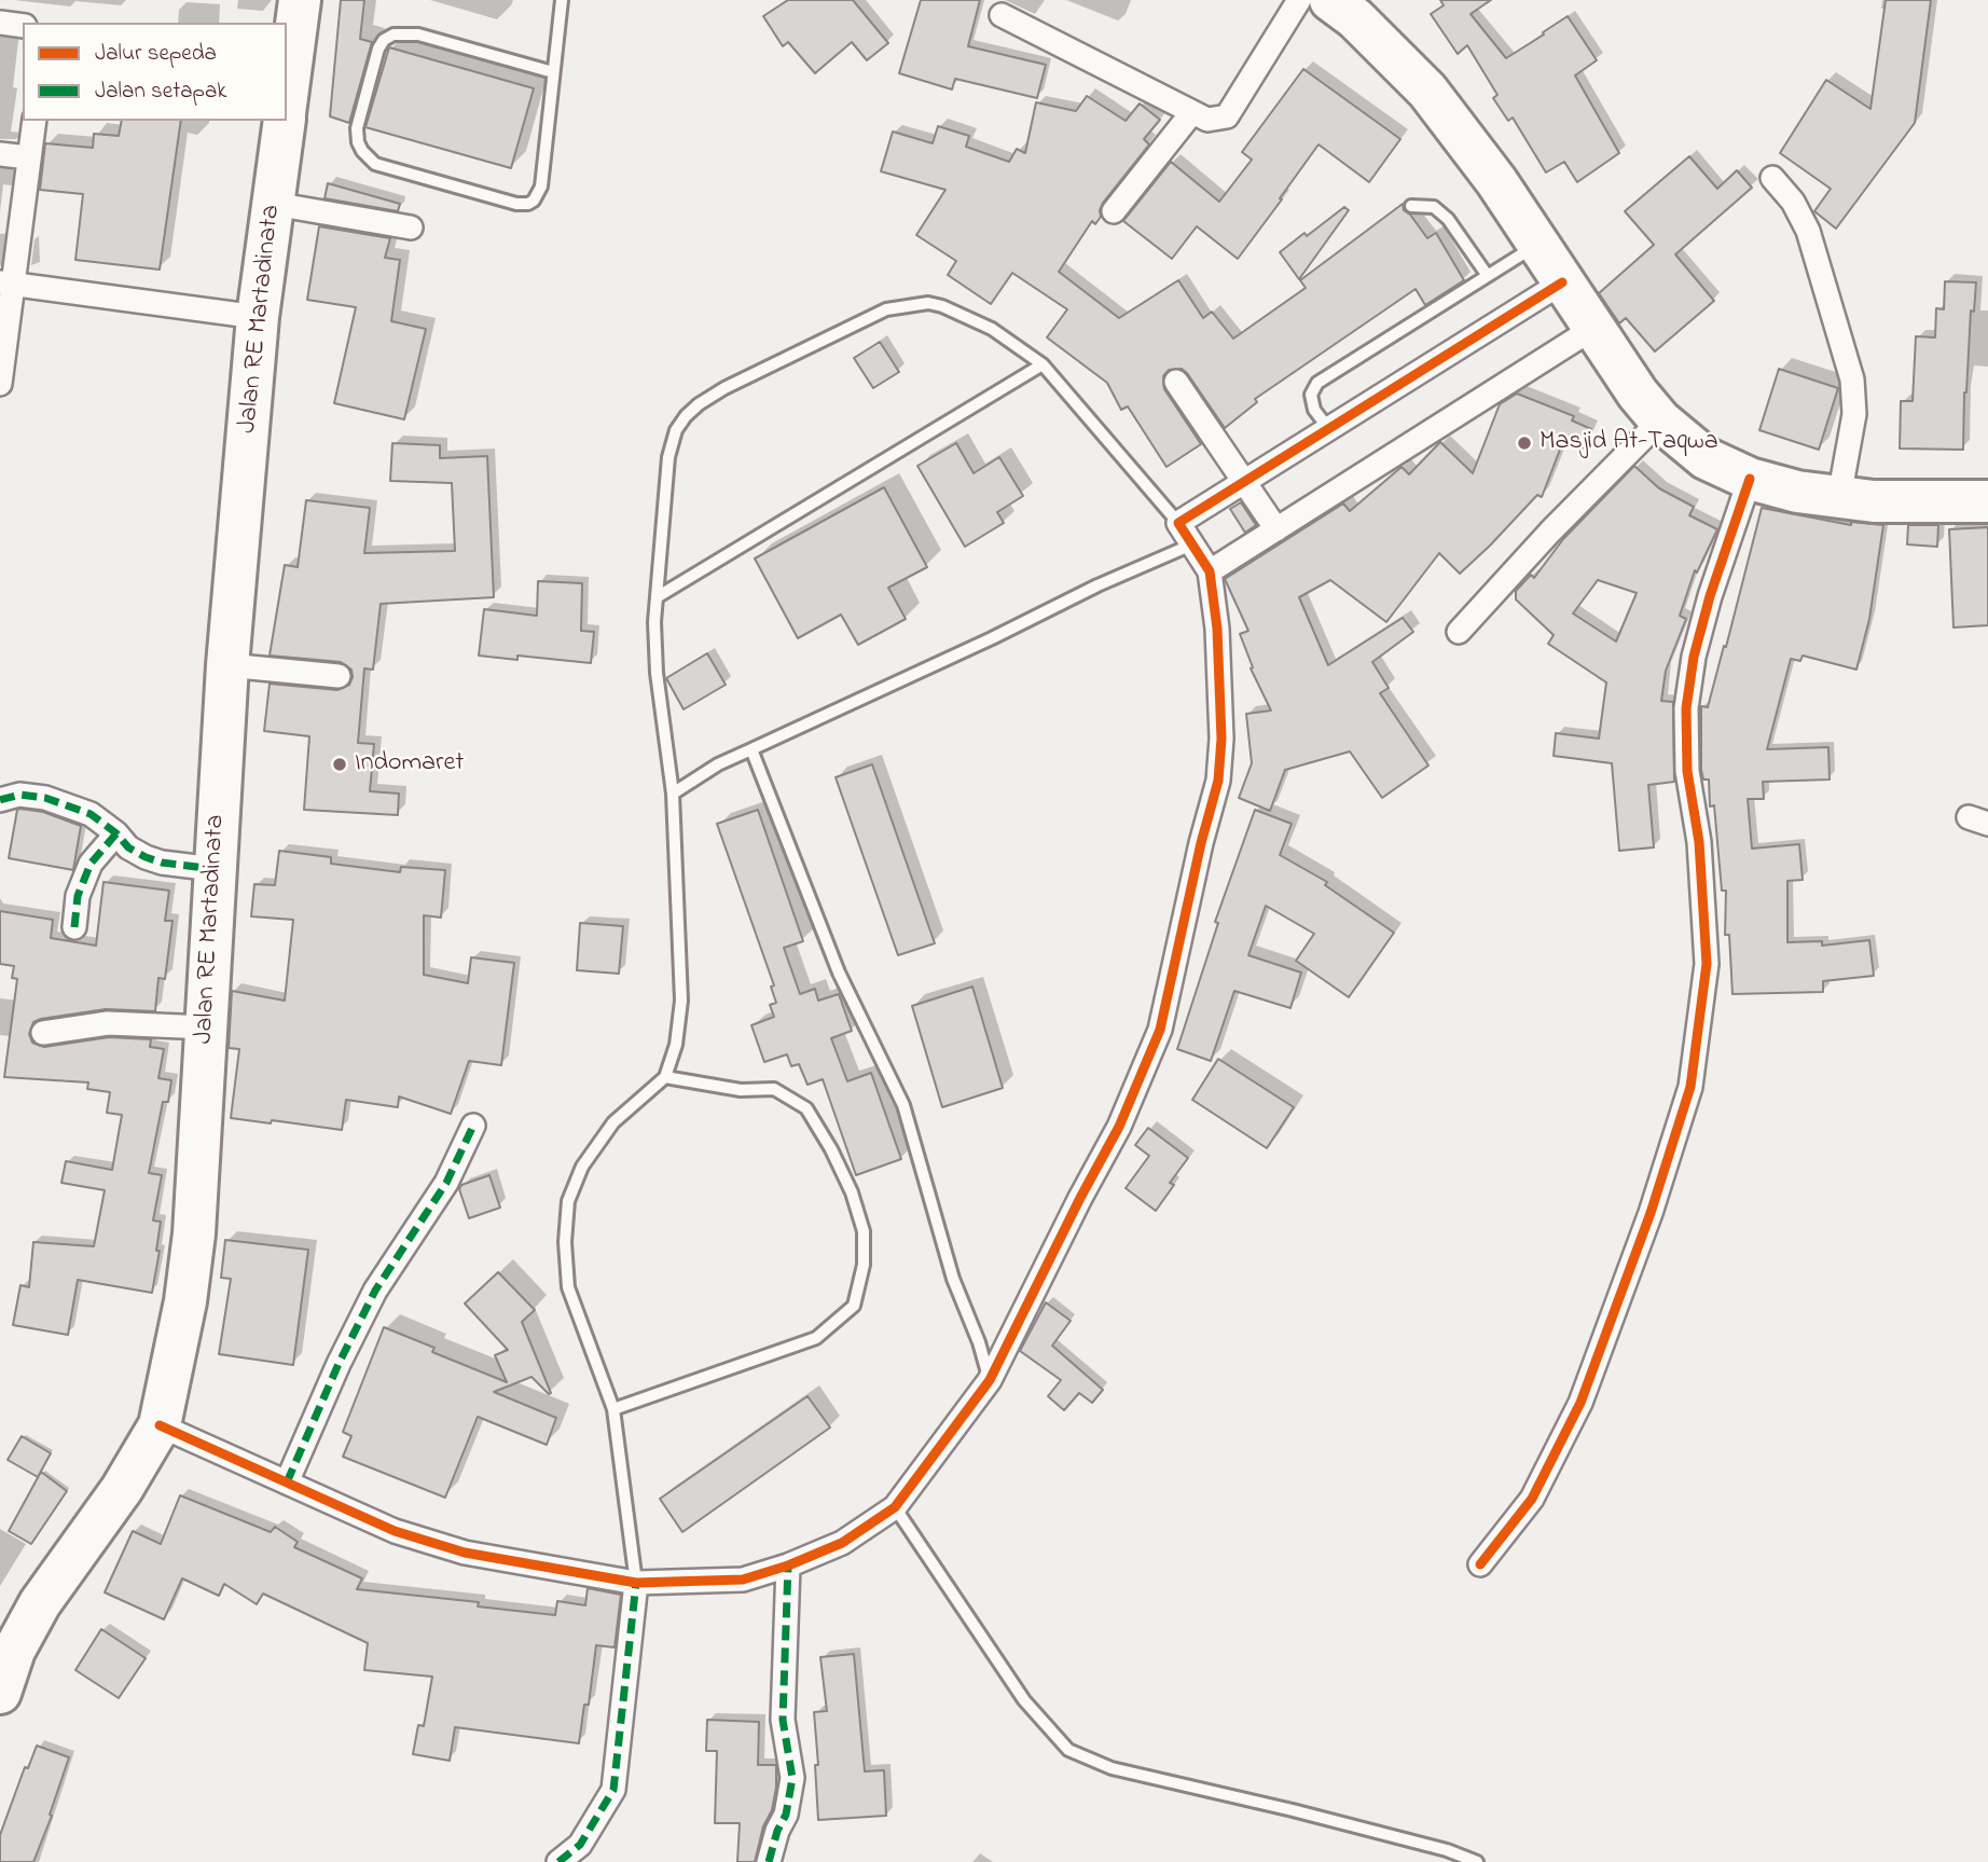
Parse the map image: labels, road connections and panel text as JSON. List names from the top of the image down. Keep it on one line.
{"streets":{"highway":["Jalan RE Martadinata"]},"places":["Masjid At-Taqwa","Indomaret"],"legend":["Jalur sepeda","Jalan setapak"]}
